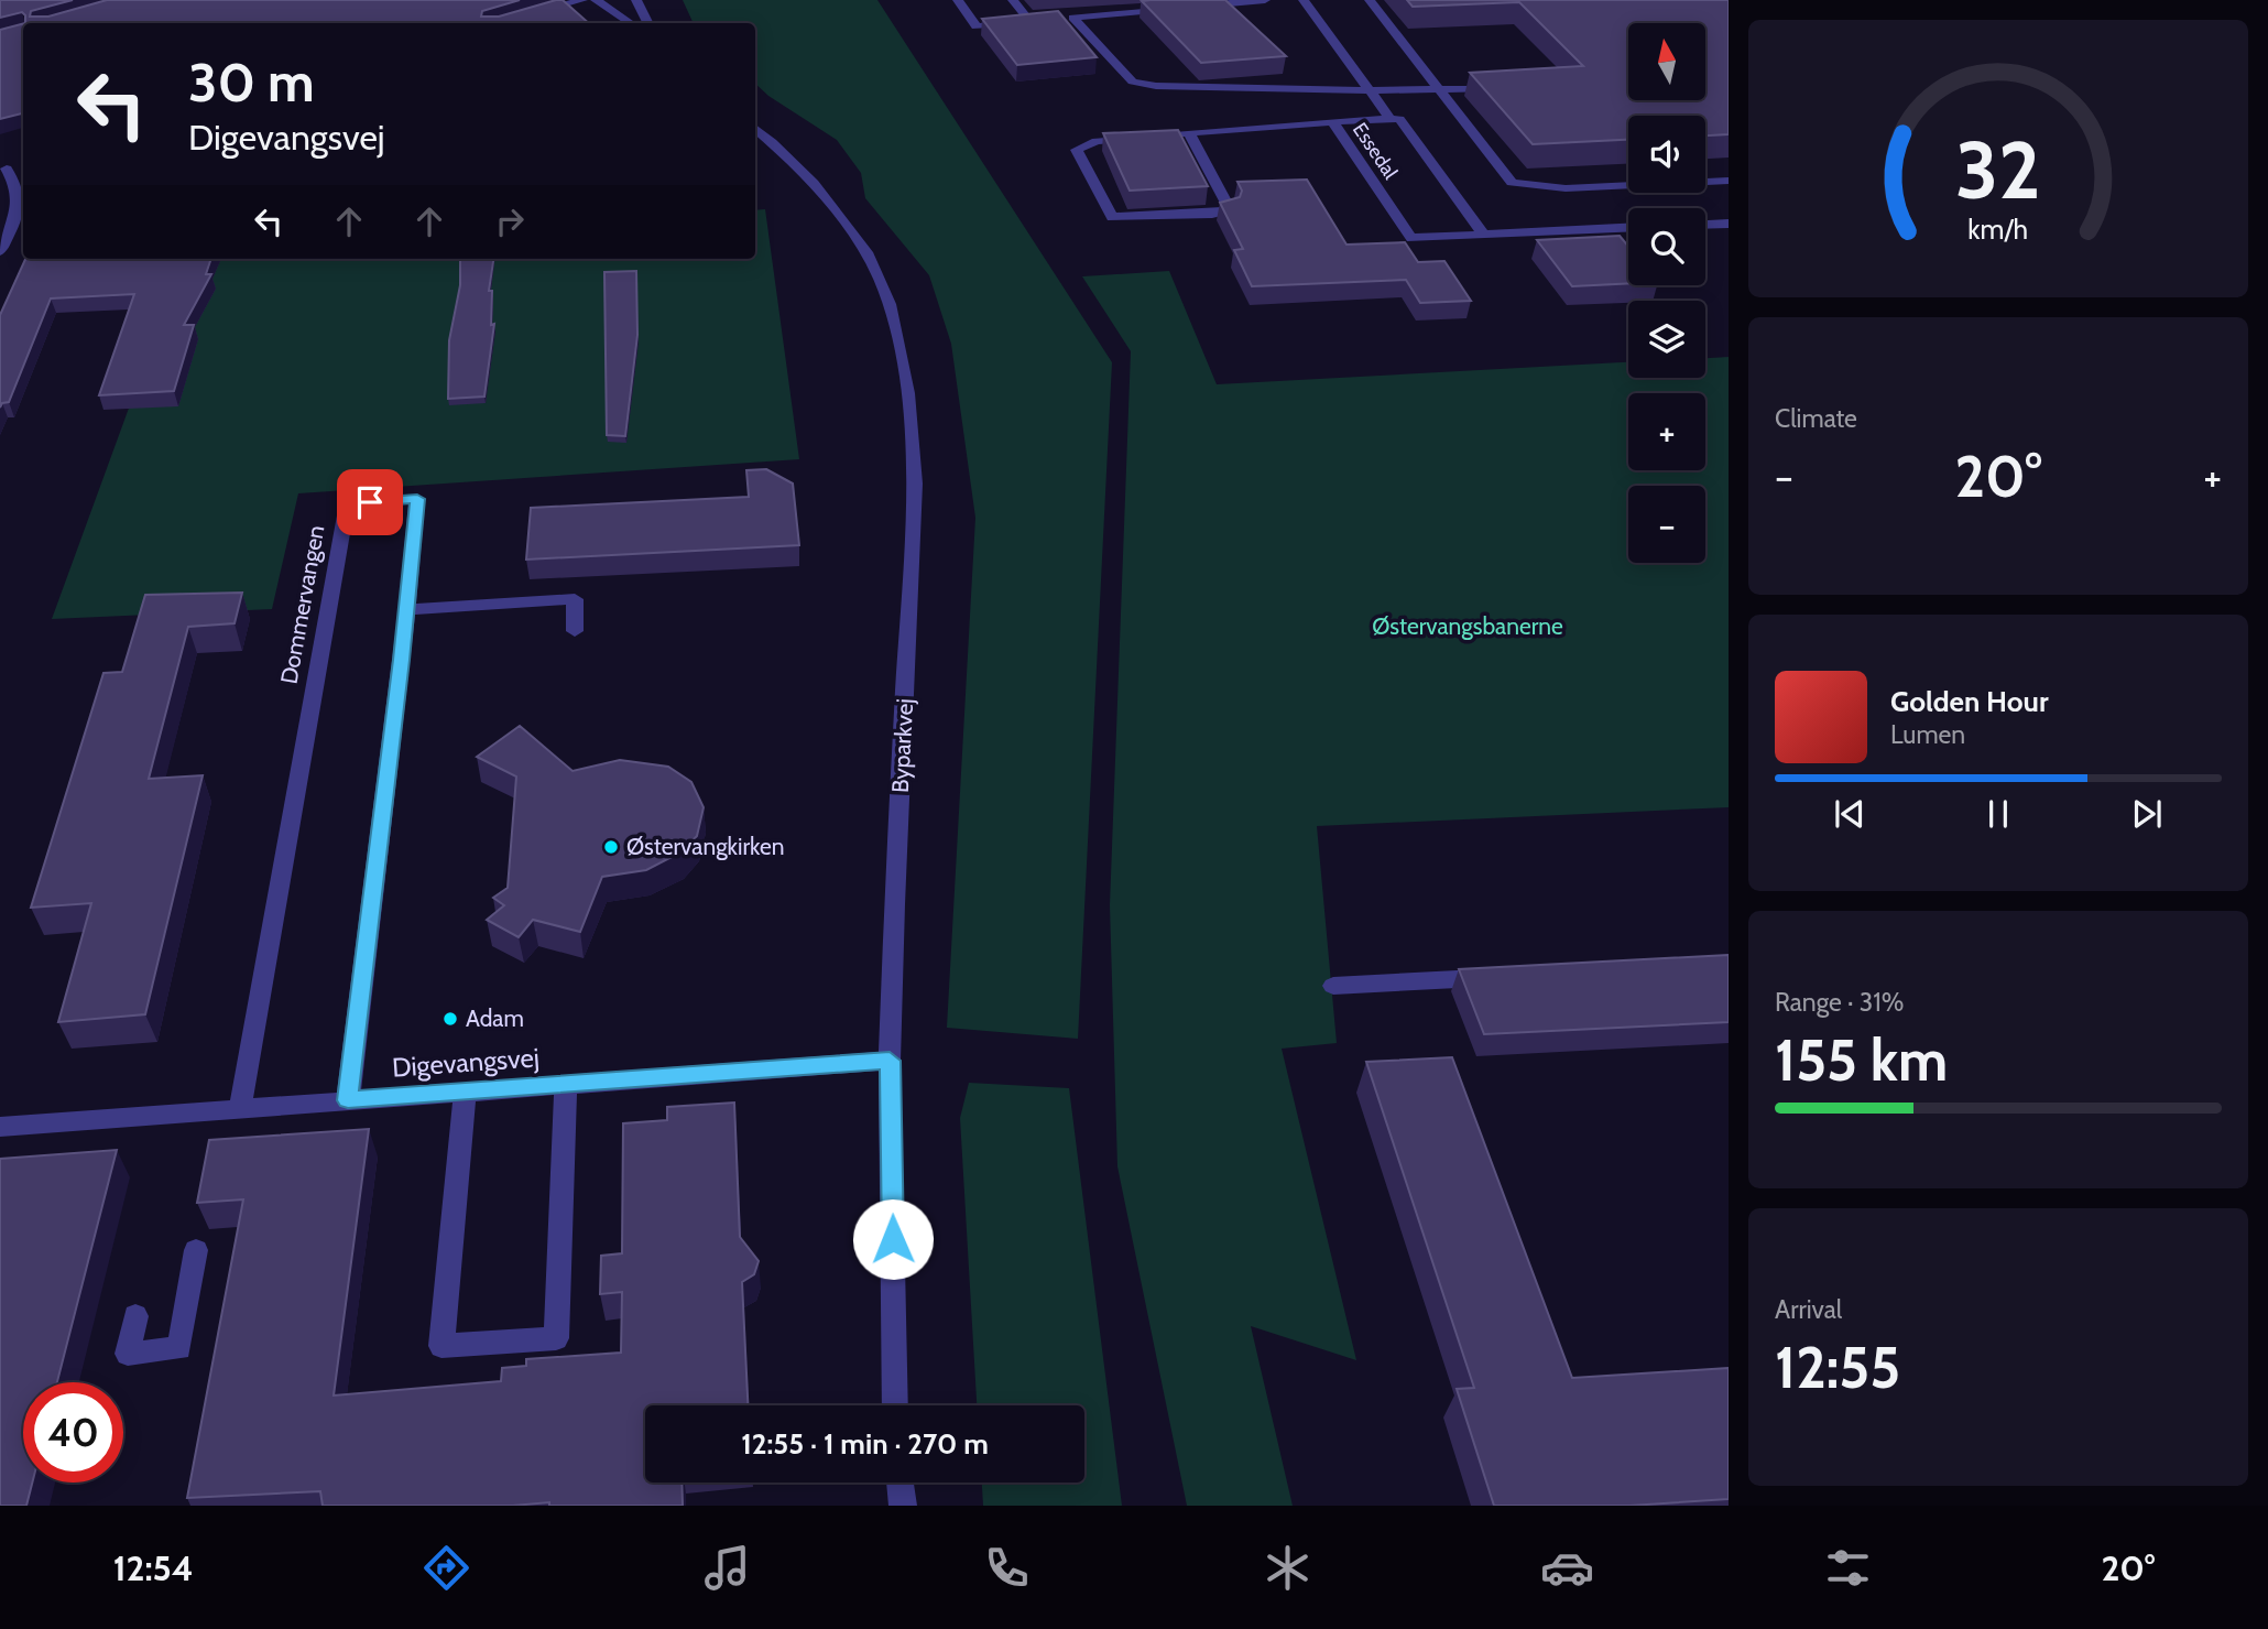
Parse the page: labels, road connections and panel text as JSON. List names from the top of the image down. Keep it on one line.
{"streets":{"street":["Essedal","Dommervangen","Byparkvej","Digevangsvej"]},"crossings":[["Dommervangen","Digevangsvej"],["Byparkvej","Digevangsvej"]],"parks":["Østervangsbanerne"],"places":["Østervangkirken","Adam"],"north":"top","page":{"map_buttons":["+","−"],"turn":["30 m","Digevangsvej"],"tile":["Climate",["Range · 31%","155 km"],["Arrival","12:55"]],"heat":["−","20°","+"],"song":["Golden Hour","Lumen"],"limit":"40","trip":"12:55 · 1 min · 270 m","tabs":["12:54","20°"],"gauge":["32","km/h"]}}
